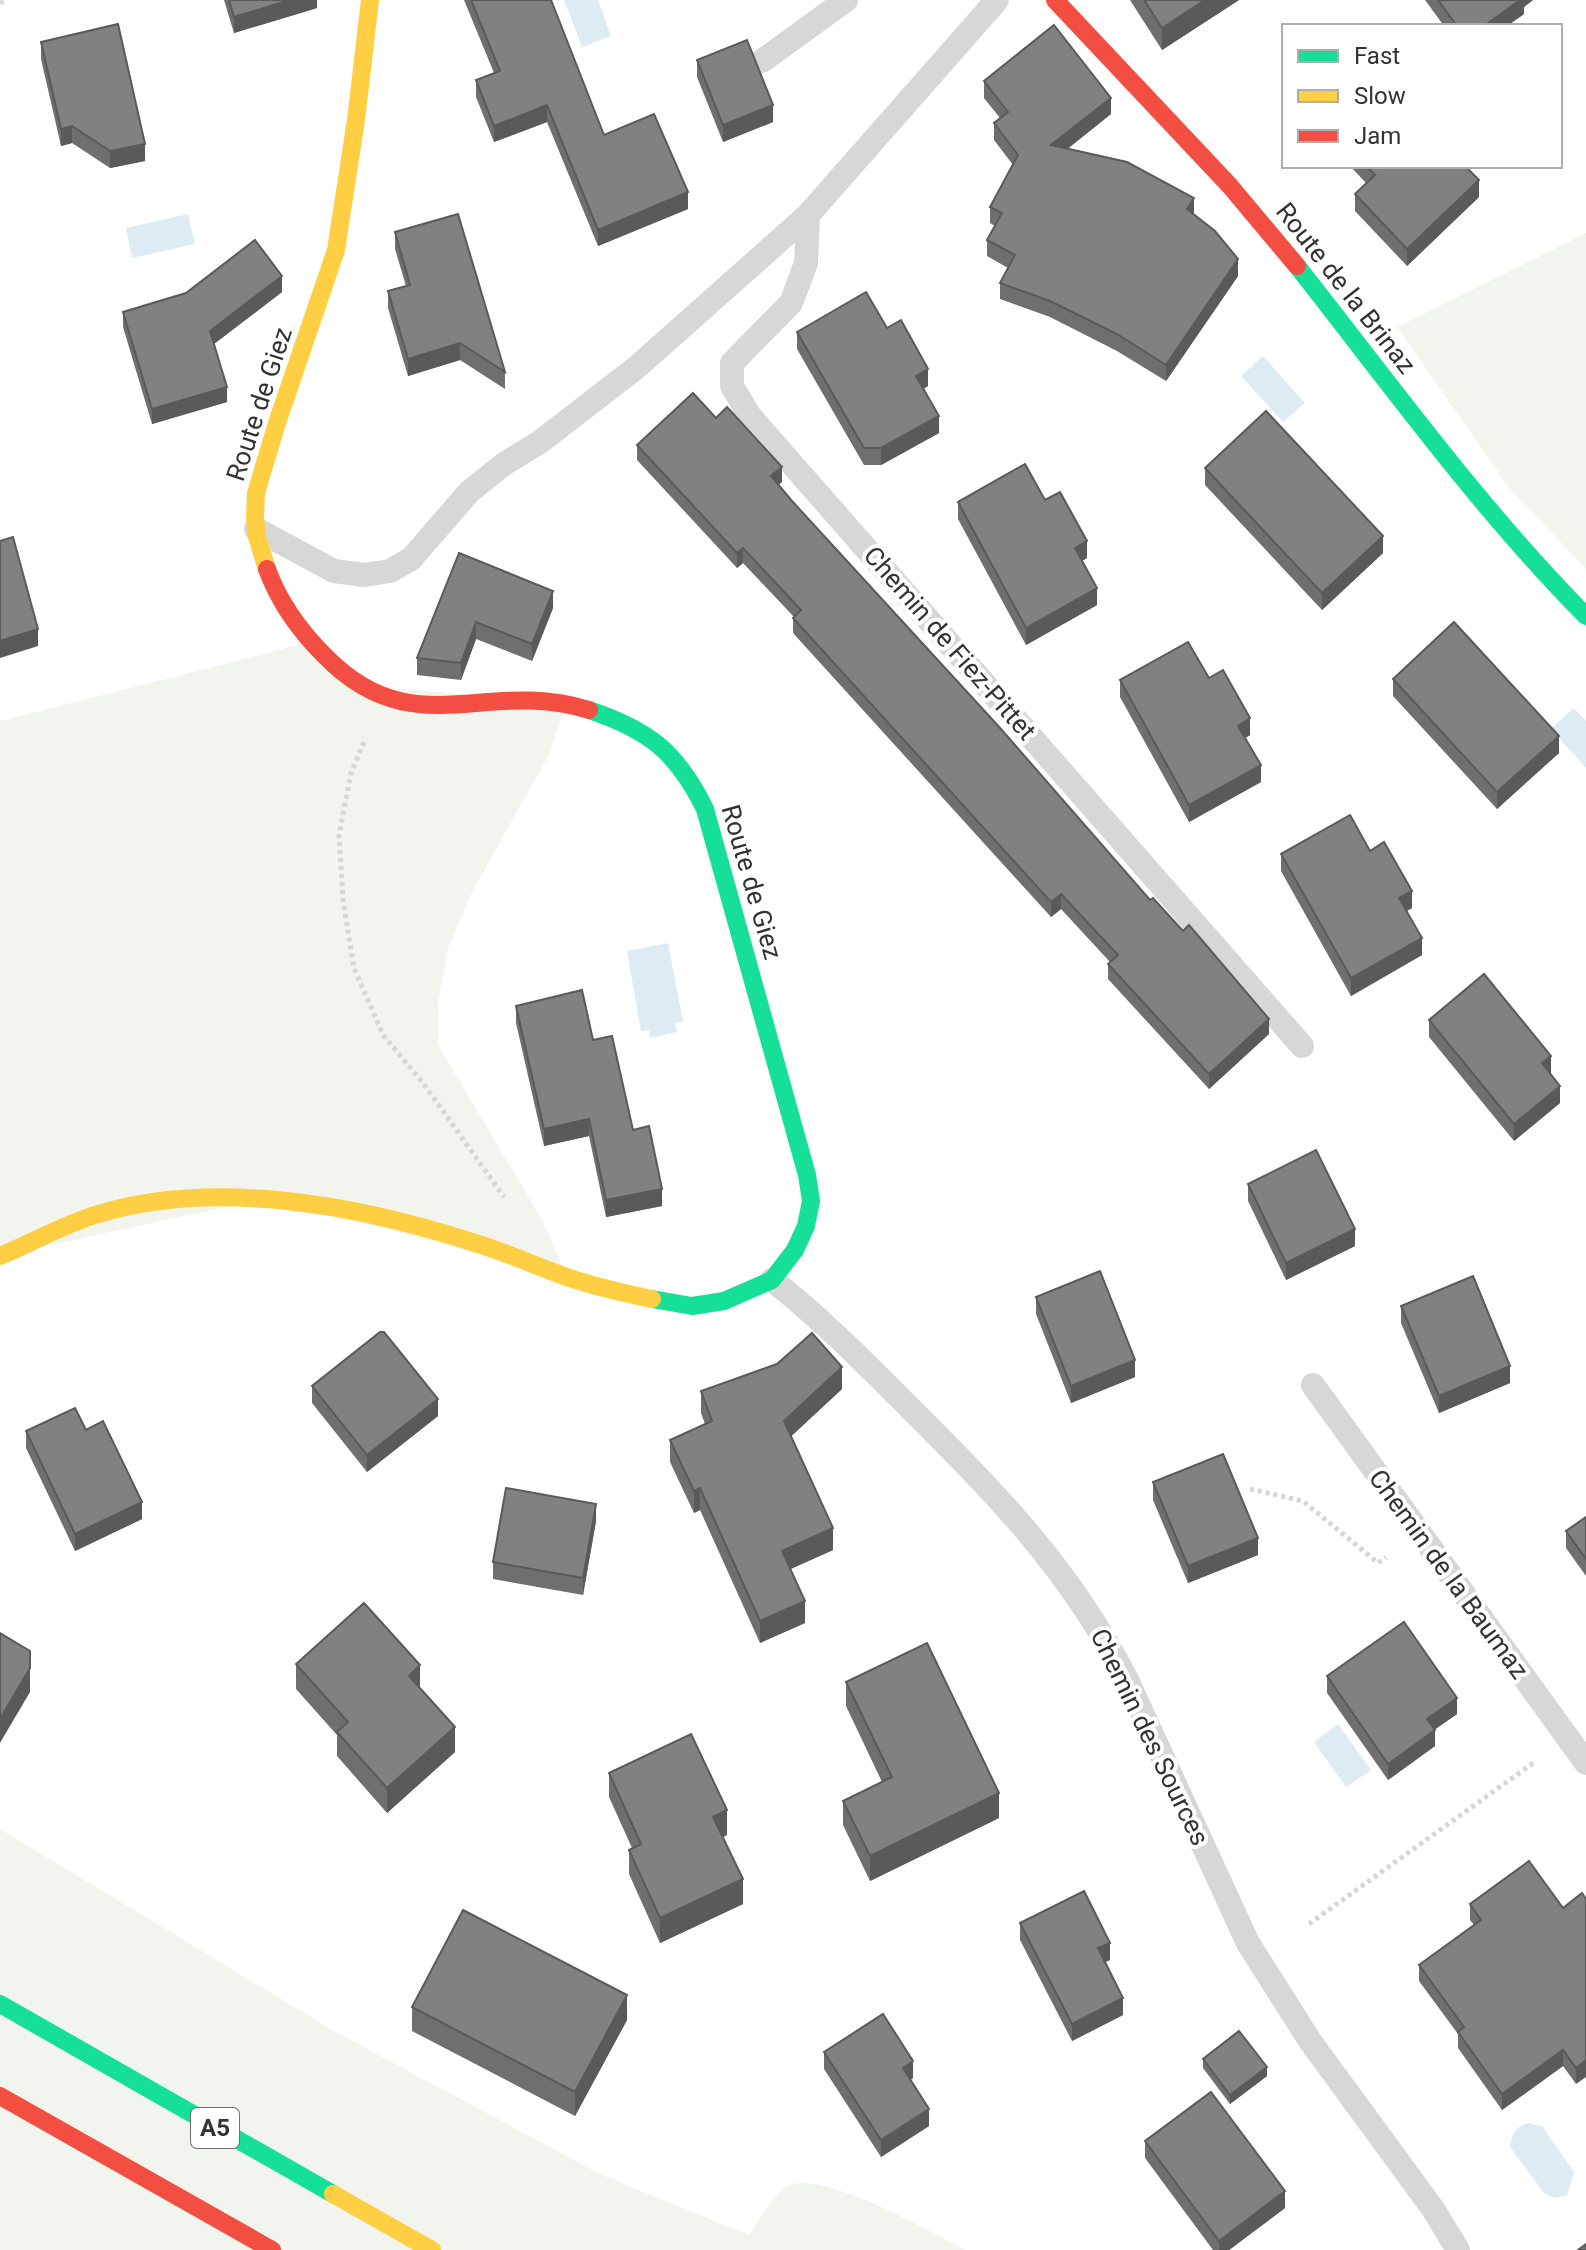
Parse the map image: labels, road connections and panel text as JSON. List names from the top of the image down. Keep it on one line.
{"streets":{"main road":["Route de la Brinaz","Route de Giez","A5"],"lane":["Chemin de Fiez-Pittet","Chemin de la Baumaz","Chemin des Sources"]},"crossings":[["Route de Giez","Chemin des Sources"]],"legend":["Fast","Slow","Jam"]}
